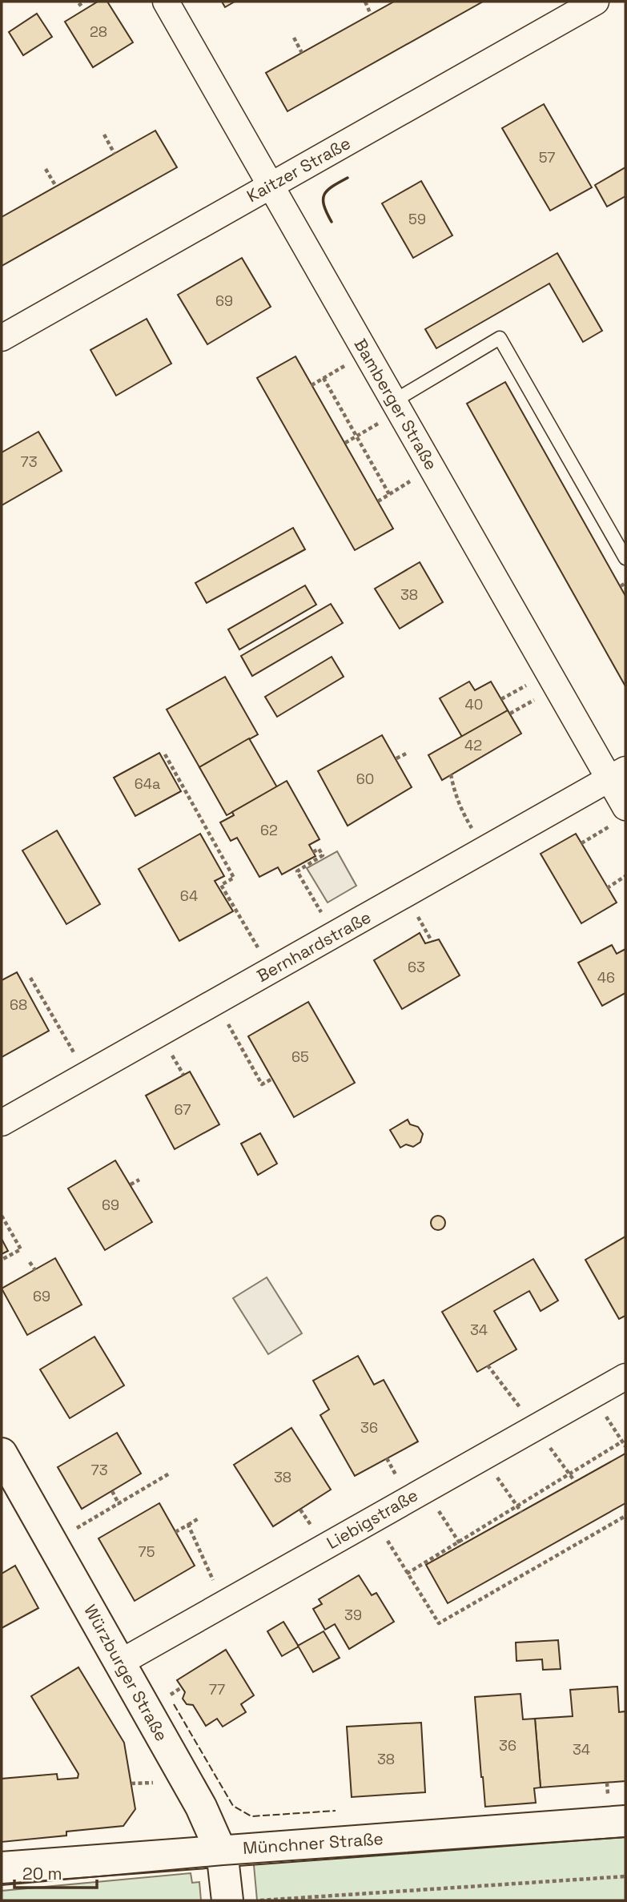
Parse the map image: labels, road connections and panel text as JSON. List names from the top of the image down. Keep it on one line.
{"streets":{"street":["Kaitzer Straße","Bamberger Straße","Bernhardstraße","Liebigstraße","Würzburger Straße","Münchner Straße"]},"crossings":[["Kaitzer Straße","Bamberger Straße"],["Bamberger Straße","Bernhardstraße"],["Liebigstraße","Würzburger Straße"],["Würzburger Straße","Münchner Straße"]],"house_numbers":["28","57","59","69","73","38","40","42","60","64a","62","64","63","46","68","65","67","69","69","34","36","73","38","75","39","77","36","34","38"],"scale_bar":"20 m"}
